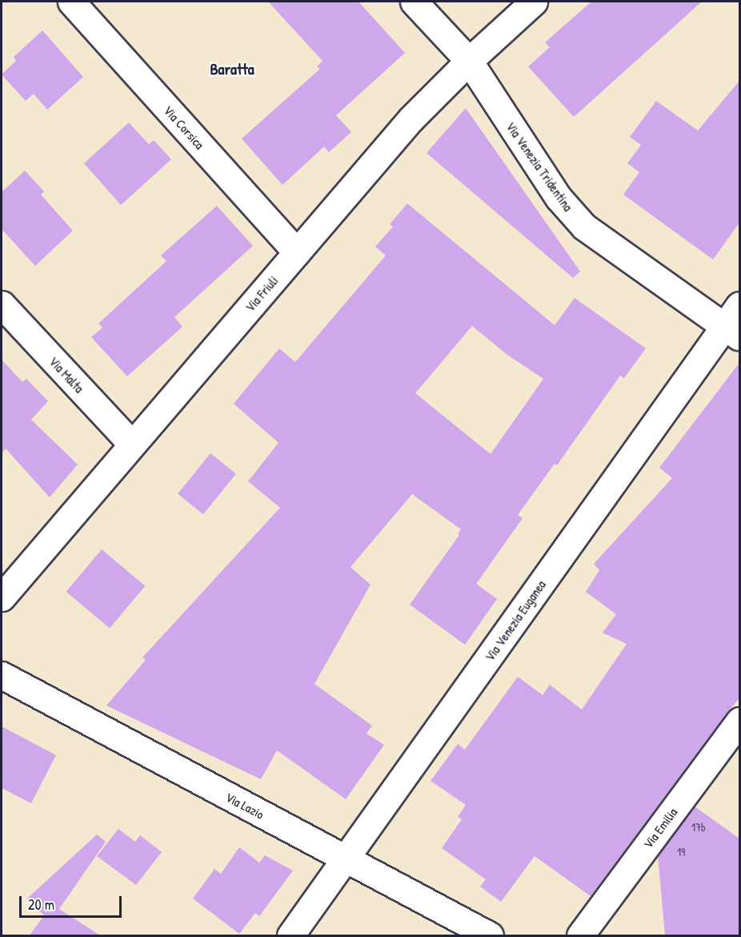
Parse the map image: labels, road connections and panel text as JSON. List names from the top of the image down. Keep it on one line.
{"streets":{"street":["Via Corsica","Via Venezia Tridentina","Via Friuli","Via Malta","Via Venezia Euganea","Via Lazio","Via Emilia"]},"crossings":[["Via Corsica","Via Friuli"],["Via Venezia Tridentina","Via Friuli"],["Via Venezia Tridentina","Via Venezia Euganea"],["Via Friuli","Via Malta"],["Via Venezia Euganea","Via Lazio"]],"districts":["Baratta"],"house_numbers":["17b","19"],"scale_bar":"20 m"}
